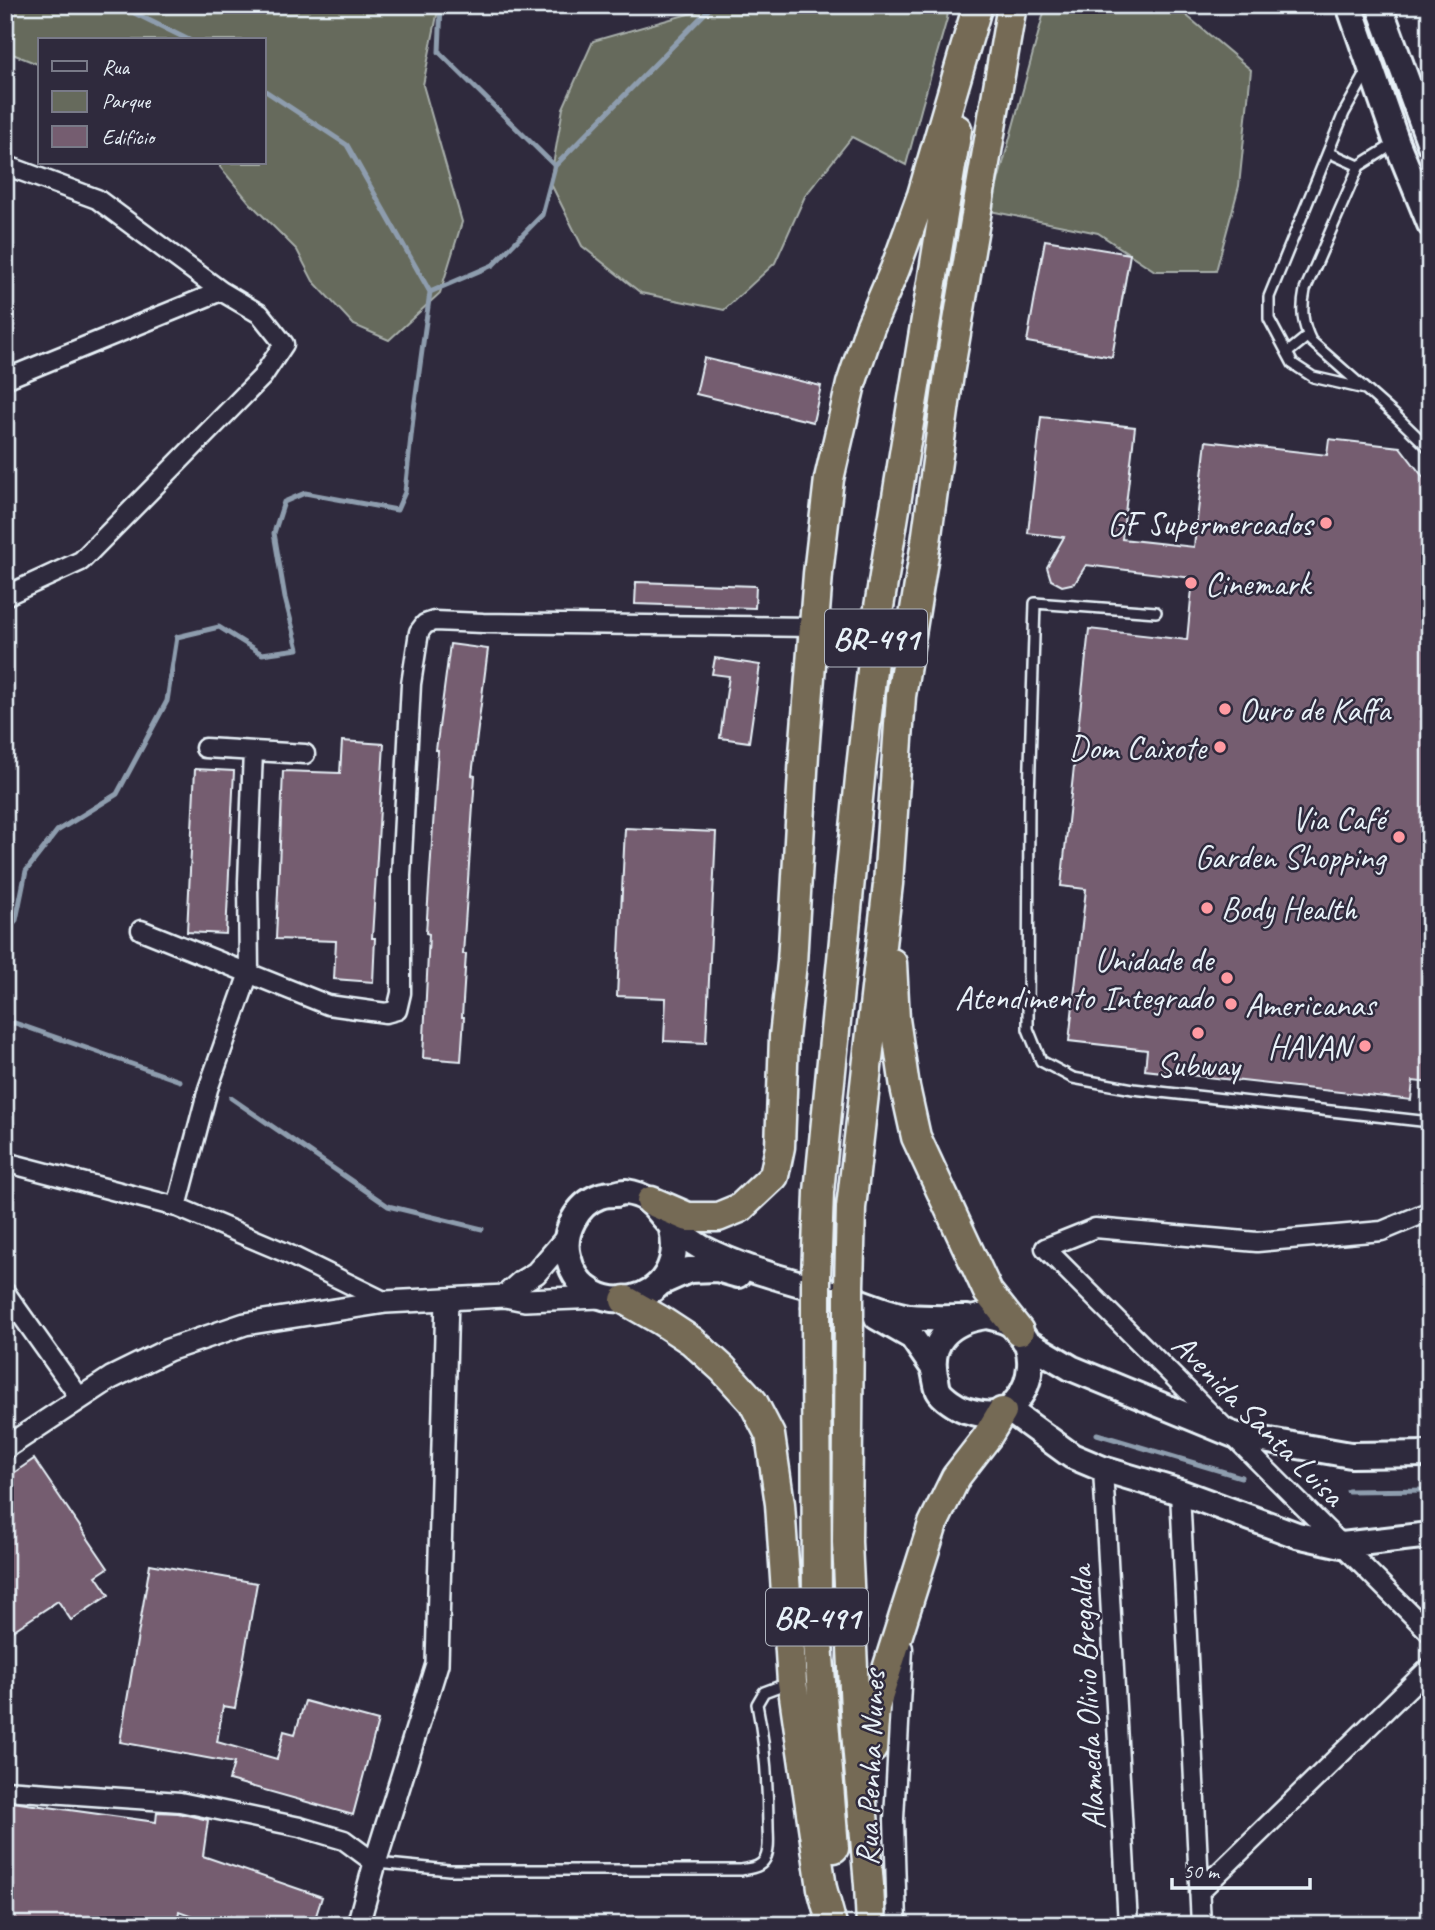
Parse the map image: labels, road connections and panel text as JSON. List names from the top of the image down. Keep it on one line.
{"streets":{"highway":["BR-491"],"street":["Avenida Santa Luisa","Alameda Olivio Bregalda","Rua Penha Nunes"]},"places":["GF Supermercados","Cinemark","Ouro de Kaffa","Dom Caixote","Via Café Garden Shopping","Body Health","Unidade de Atendimento Integrado","Americanas","Subway","HAVAN"],"legend":["Rua","Parque","Edifício"],"scale_bar":"50 m"}
